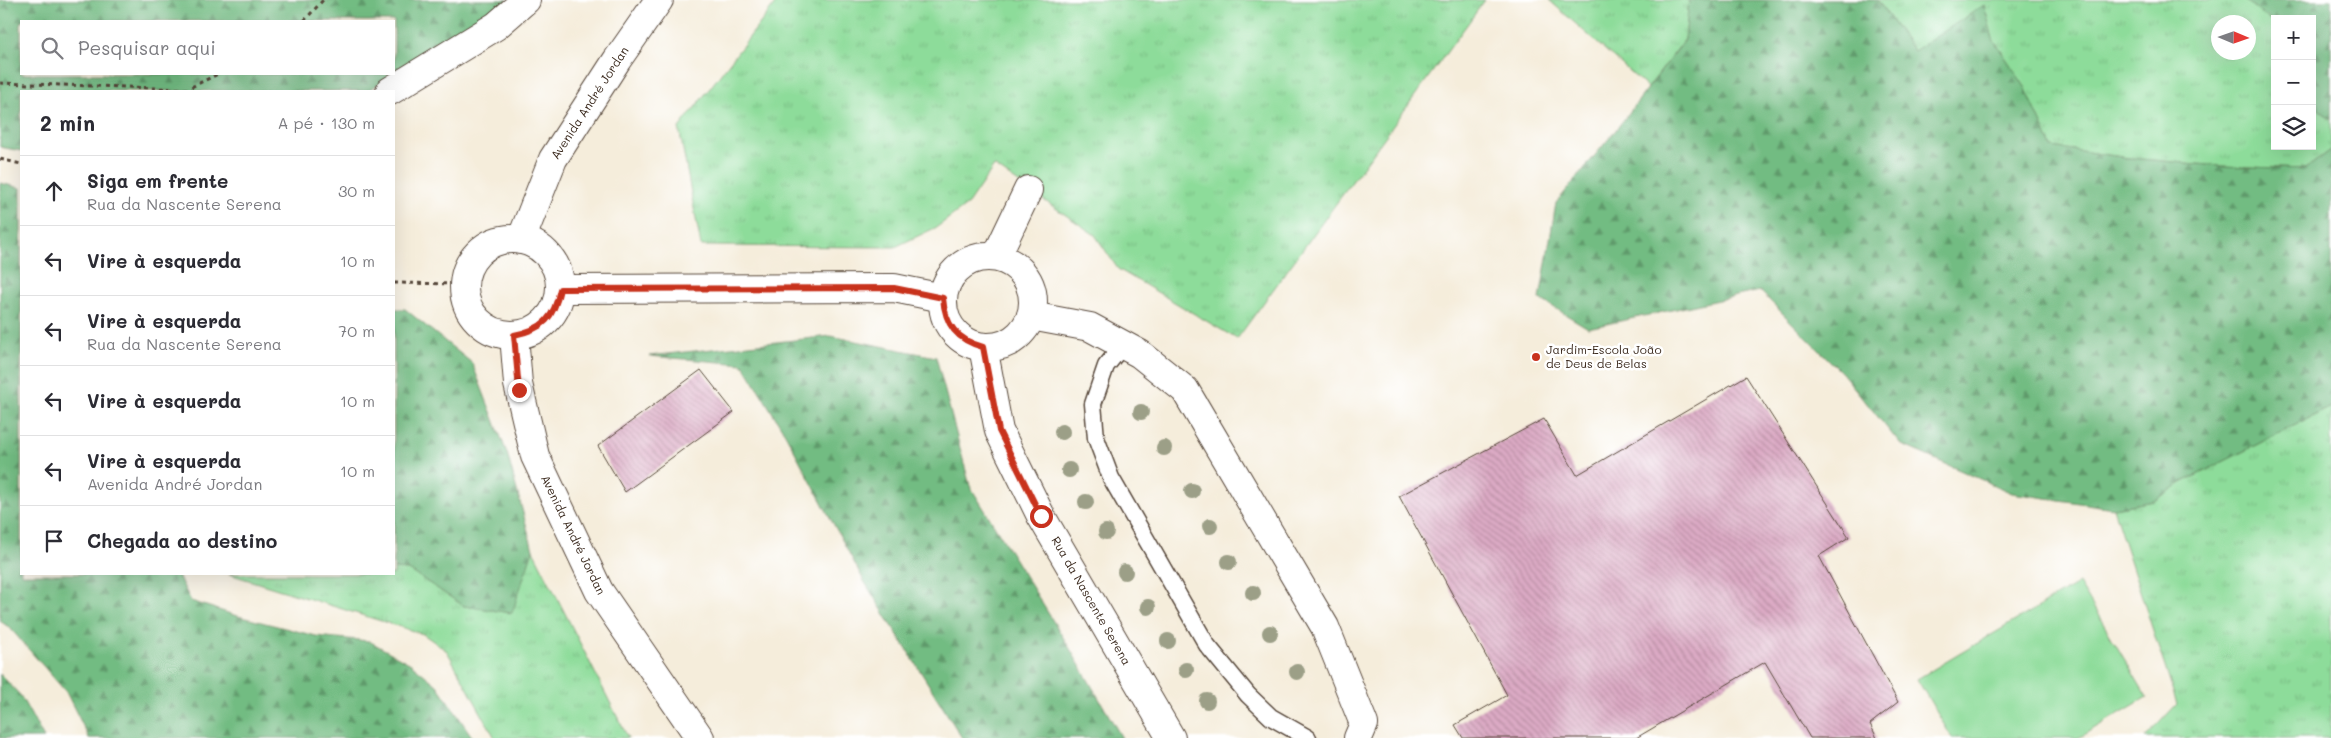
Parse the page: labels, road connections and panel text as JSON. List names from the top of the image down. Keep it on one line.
{"streets":{"street":["Avenida André Jordan","Rua da Nascente Serena"]},"places":["Jardim-Escola João de Deus de Belas"],"north":"right","page":{"map_buttons":["+","−"],"search":"Pesquisar aqui","heading":["2 min","A pé · 130 m"],"list":[["Siga em frente","Rua da Nascente Serena","30 m"],["Vire à esquerda","10 m"],["Vire à esquerda","Rua da Nascente Serena","70 m"],["Vire à esquerda","10 m"],["Vire à esquerda","Avenida André Jordan","10 m"],"Chegada ao destino"]}}
